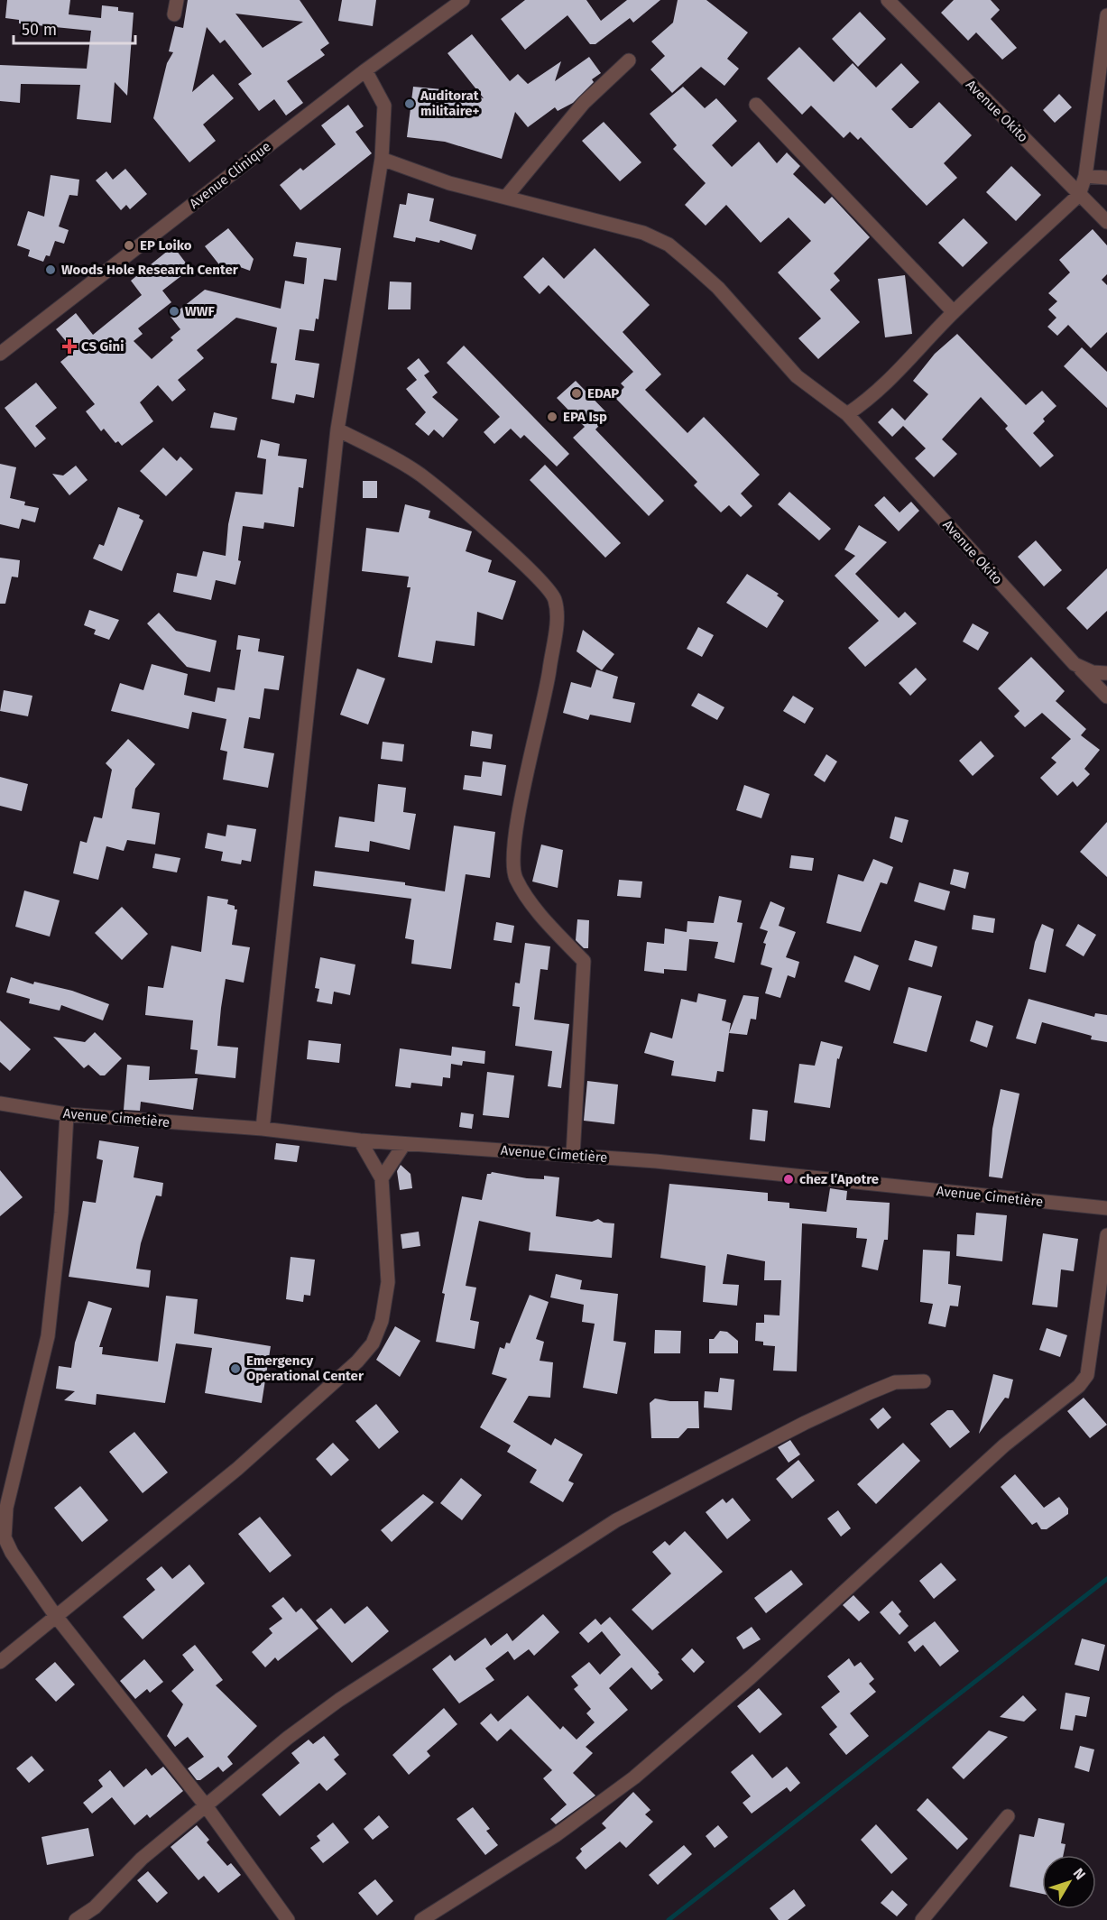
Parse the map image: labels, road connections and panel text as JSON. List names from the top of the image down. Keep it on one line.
{"streets":{"street":["Avenue Okito","Avenue Clinique","Avenue Cimetière"]},"places":{"other":["Auditorat militaire+","EP Loiko","Woods Hole Research Center","WWF","EDAP","EPA Isp","chez l’Apotre","Emergency Operational Center"],"health":["CS Gini"]},"scale_bar":"50 m","north":"top right"}
